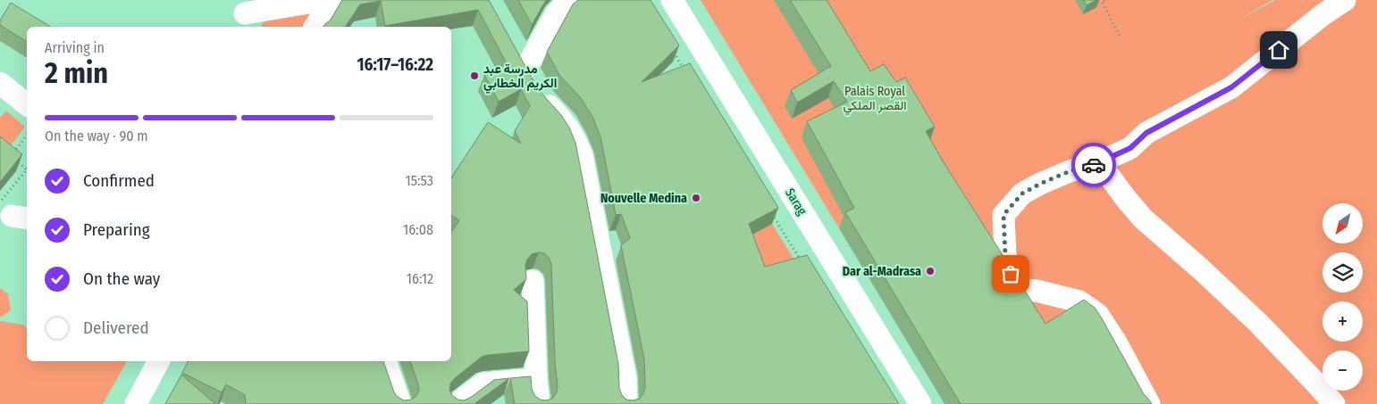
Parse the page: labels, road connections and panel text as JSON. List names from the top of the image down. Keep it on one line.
{"streets":{"street":["Sarag"]},"parks":["Palais Royal القصر الملكي"],"places":["مدرسة عبد الكريم الخطابي","Nouvelle Medina","Dar al-Madrasa"],"north":"bottom left","page":{"heading":["2 min","Arriving in","16:17–16:22"],"bar":"On the way · 90 m","list":[["Confirmed","15:53"],["Preparing","16:08"],["On the way","16:12"],"Delivered"],"map_buttons":["+","−"]}}
